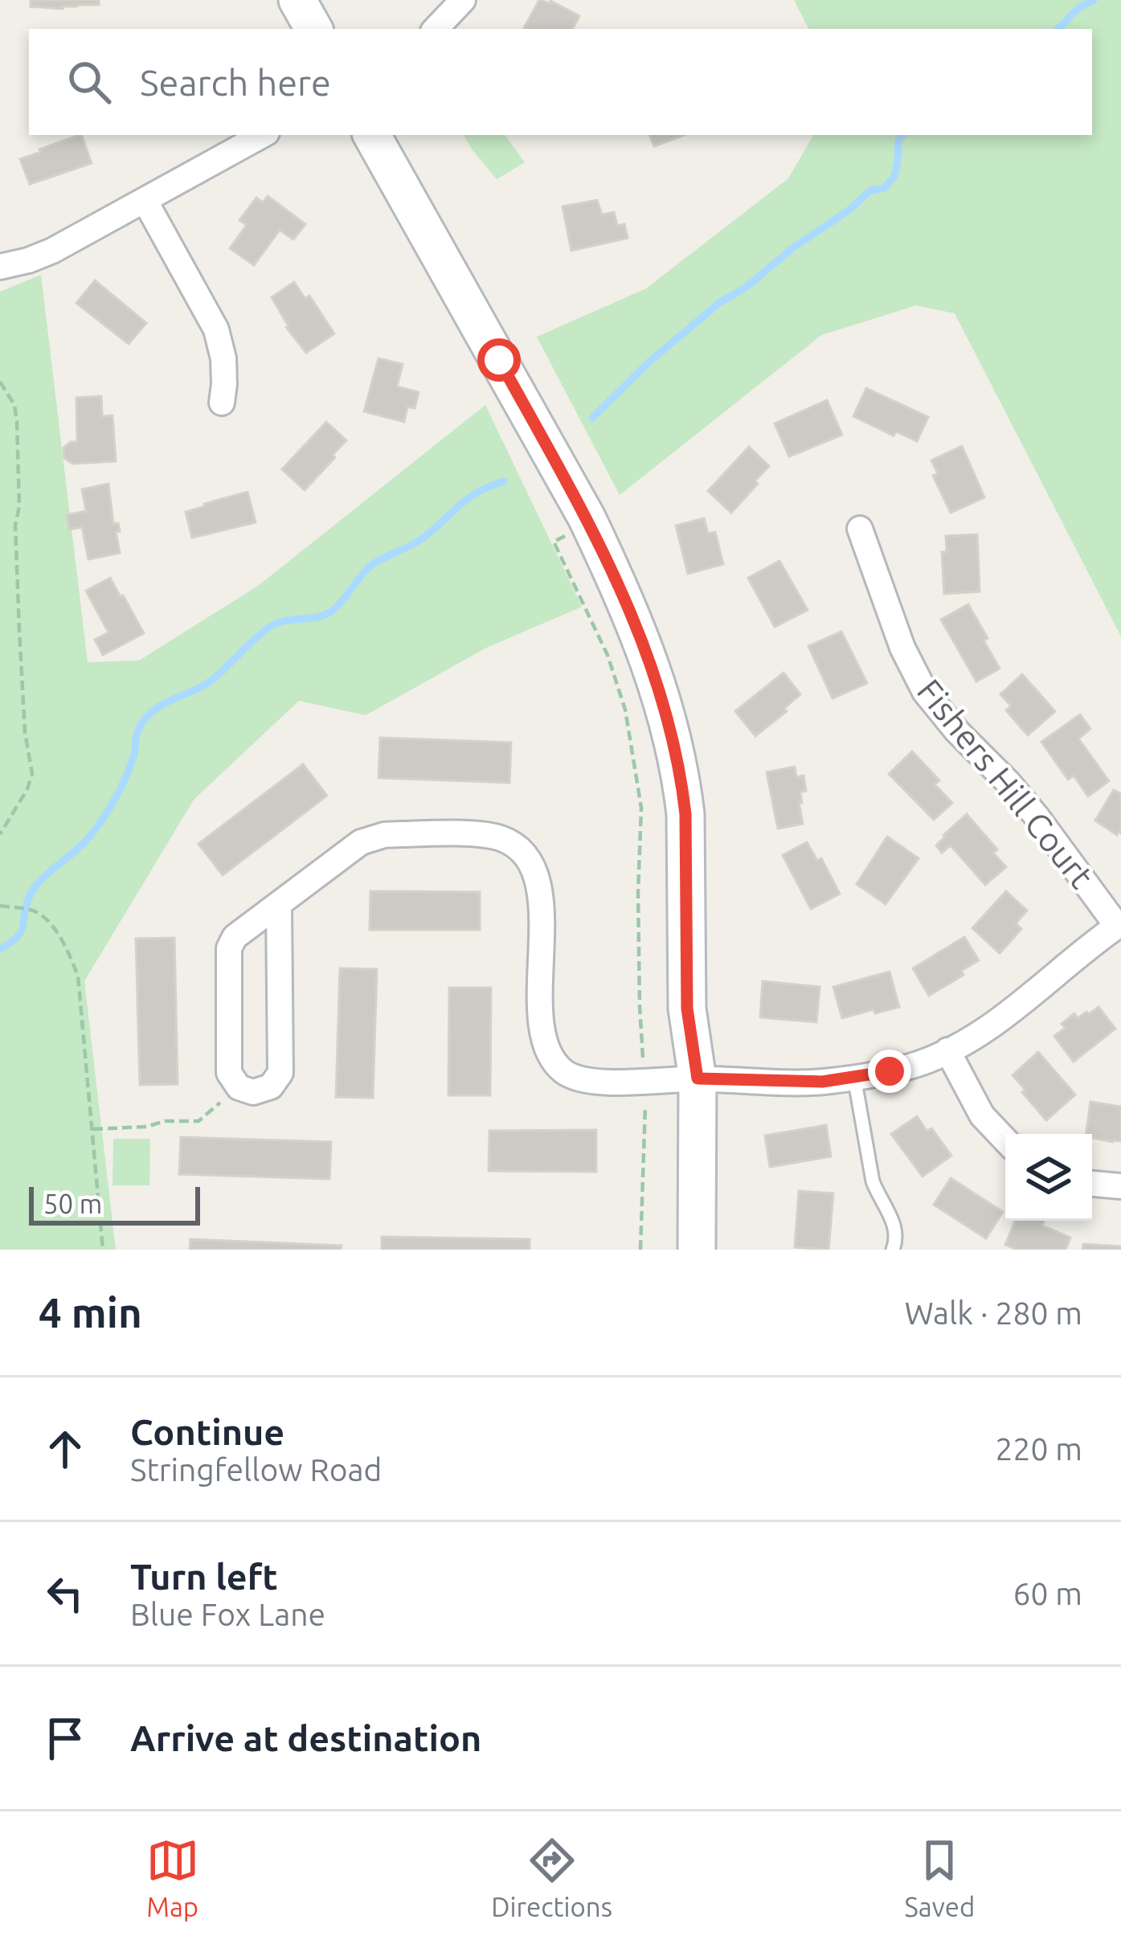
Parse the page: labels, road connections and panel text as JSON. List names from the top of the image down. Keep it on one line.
{"streets":{"street":["Fishers Hill Court"]},"scale_bar":"50 m","page":{"search":"Search here","scale":"50 m","heading":["4 min","Walk · 280 m"],"list":[["Continue","Stringfellow Road","220 m"],["Turn left","Blue Fox Lane","60 m"],"Arrive at destination"],"nav":["Map","Directions","Saved"]}}
